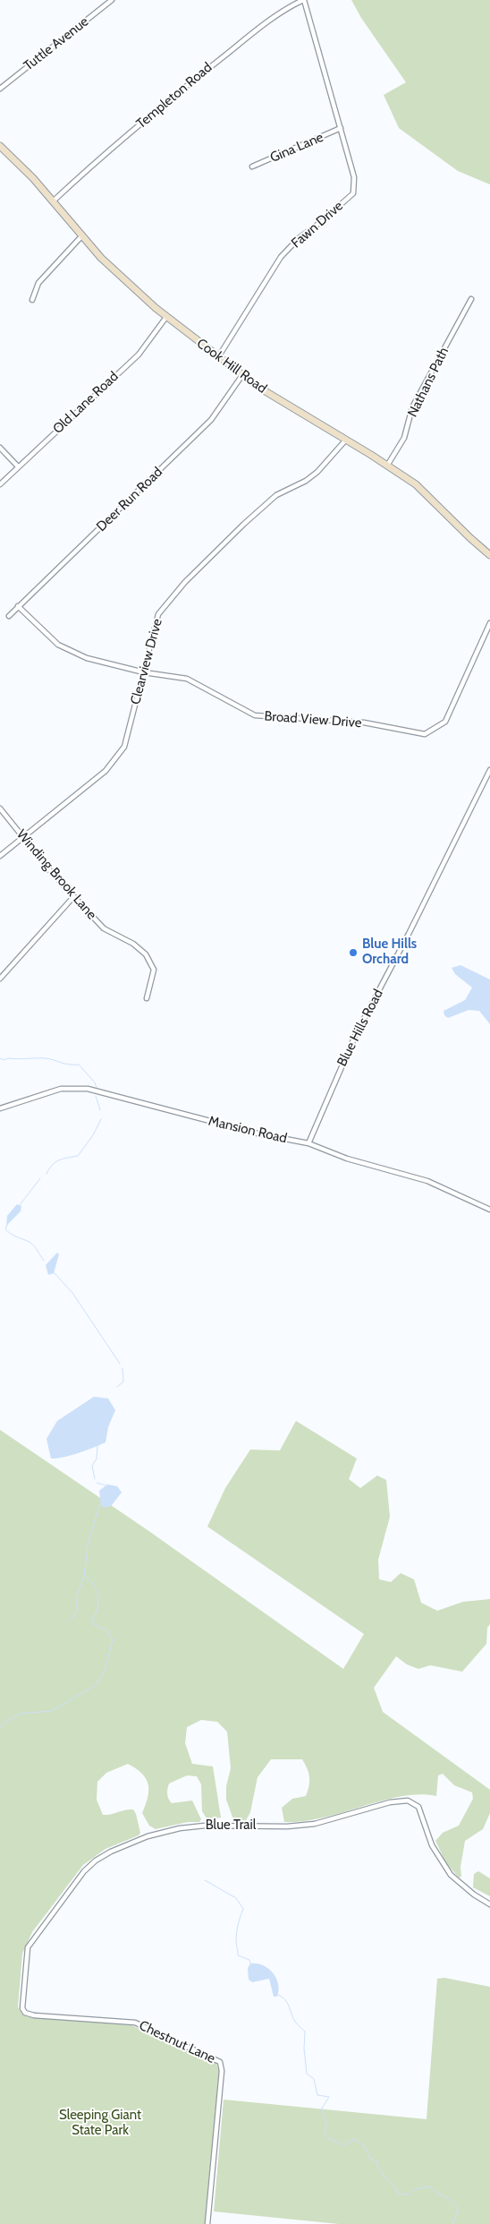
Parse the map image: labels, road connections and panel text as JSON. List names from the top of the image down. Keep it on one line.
{"streets":{"street":["Tuttle Avenue","Templeton Road","Gina Lane","Fawn Drive","Cook Hill Road","Nathans Path","Old Lane Road","Deer Run Road","Clearview Drive","Broad View Drive","Winding Brook Lane","Blue Hills Road","Mansion Road","Blue Trail","Chestnut Lane"]},"crossings":[["Templeton Road","Fawn Drive"],["Templeton Road","Cook Hill Road"],["Gina Lane","Fawn Drive"],["Fawn Drive","Cook Hill Road"],["Cook Hill Road","Nathans Path"],["Cook Hill Road","Old Lane Road"],["Cook Hill Road","Deer Run Road"],["Cook Hill Road","Clearview Drive"],["Deer Run Road","Broad View Drive"],["Clearview Drive","Broad View Drive"],["Clearview Drive","Winding Brook Lane"],["Blue Hills Road","Mansion Road"],["Blue Trail","Chestnut Lane"]],"parks":["Sleeping Giant State Park"],"places":["Blue Hills Orchard"]}
